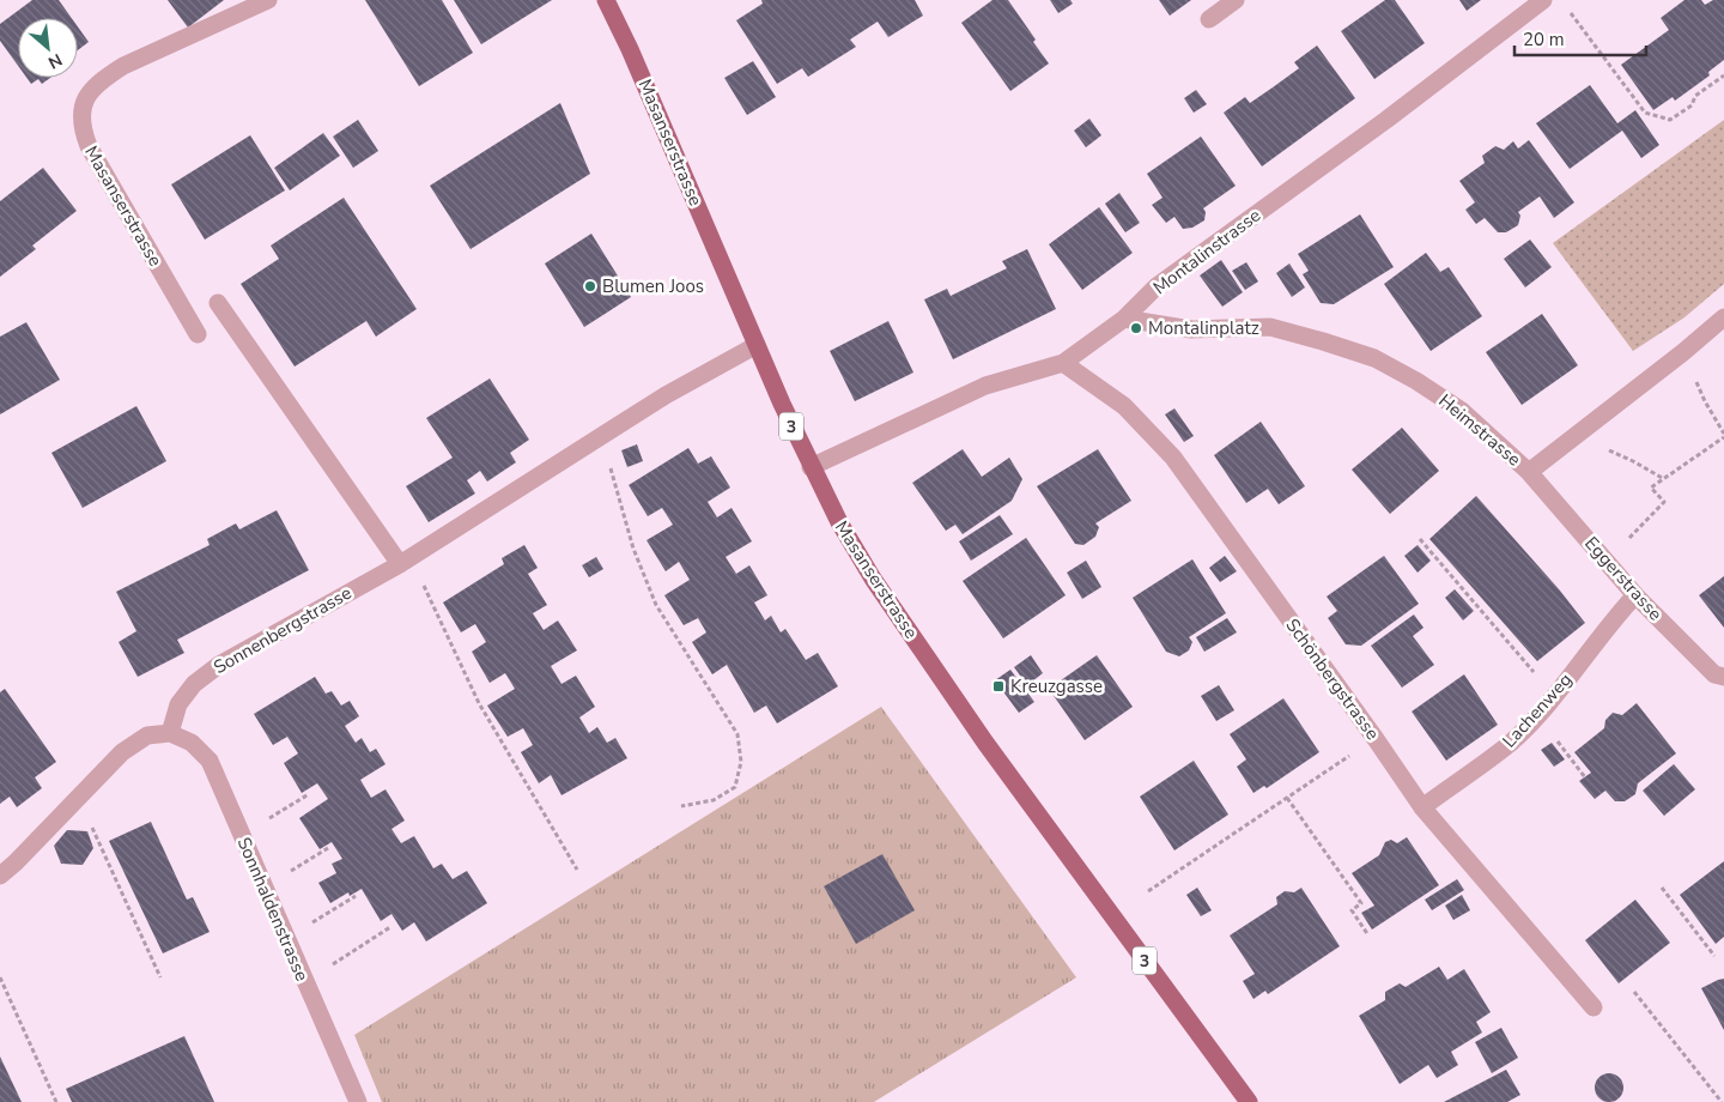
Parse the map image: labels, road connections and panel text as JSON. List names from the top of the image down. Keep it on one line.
{"streets":{"main road":["Masanserstrasse","3"],"street":["Montalinstrasse","Heimstrasse","Eggerstrasse","Sonnenbergstrasse","Schönbergstrasse","Lachenweg","Sonnhaldenstrasse"]},"crossings":[["Masanserstrasse","Montalinstrasse"],["Masanserstrasse","Sonnenbergstrasse"],["Montalinstrasse","Heimstrasse"],["Montalinstrasse","Schönbergstrasse"],["Heimstrasse","Eggerstrasse"],["Eggerstrasse","Lachenweg"],["Sonnenbergstrasse","Sonnhaldenstrasse"],["Schönbergstrasse","Lachenweg"]],"places":{"other":["Blumen Joos","Montalinplatz"],"transit":["Kreuzgasse"]},"scale_bar":"20 m","north":"bottom right"}
